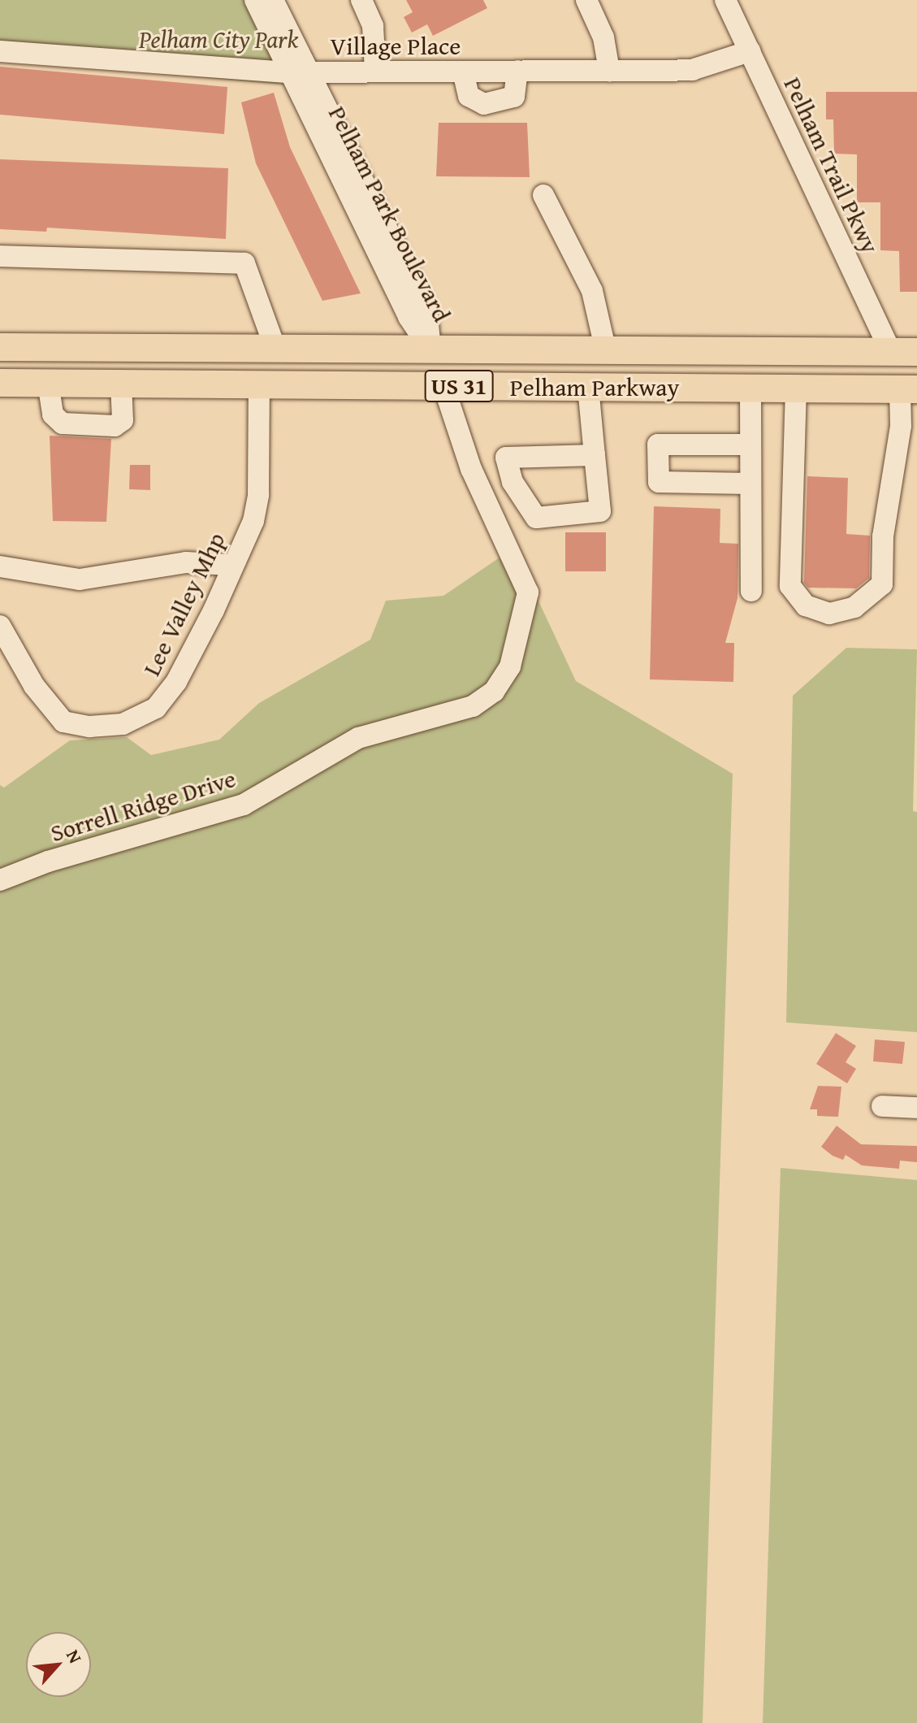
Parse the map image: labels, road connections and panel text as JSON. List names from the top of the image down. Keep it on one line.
{"streets":{"main road":["US 31","Pelham Parkway"],"street":["Village Place","Pelham Trail Pkwy","Pelham Park Boulevard","Lee Valley Mhp","Sorrell Ridge Drive"]},"crossings":[["Village Place","Pelham Trail Pkwy"],["Village Place","Pelham Park Boulevard"],["Pelham Trail Pkwy","Pelham Parkway"],["Pelham Park Boulevard","Pelham Parkway"],["Pelham Parkway","Lee Valley Mhp"],["Pelham Parkway","Sorrell Ridge Drive"]],"parks":["Pelham City Park"],"north":"top right"}
